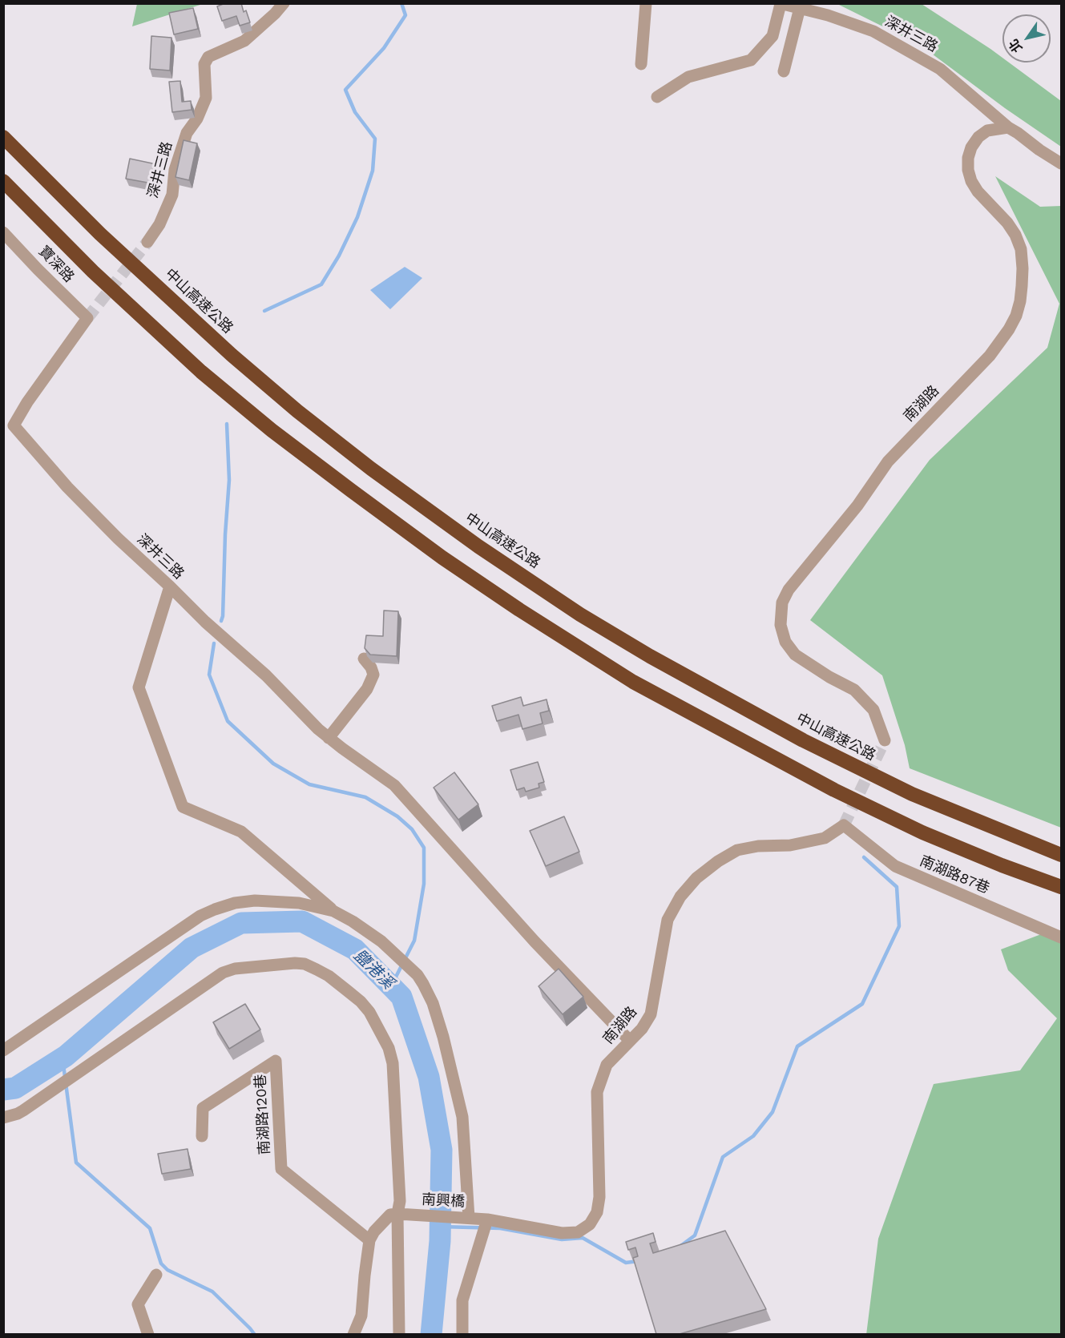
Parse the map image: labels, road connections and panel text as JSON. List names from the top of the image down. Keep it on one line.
{"streets":{"highway":["中山高速公路"],"street":["深井三路","寶深路","南湖路","南湖路87巷","南湖路120巷","南興橋"]},"crossings":[["深井三路","寶深路"],["深井三路","南湖路"],["南湖路","南湖路87巷"],["南湖路","南興橋"]],"water":["鹽港溪"],"north":"bottom left"}
